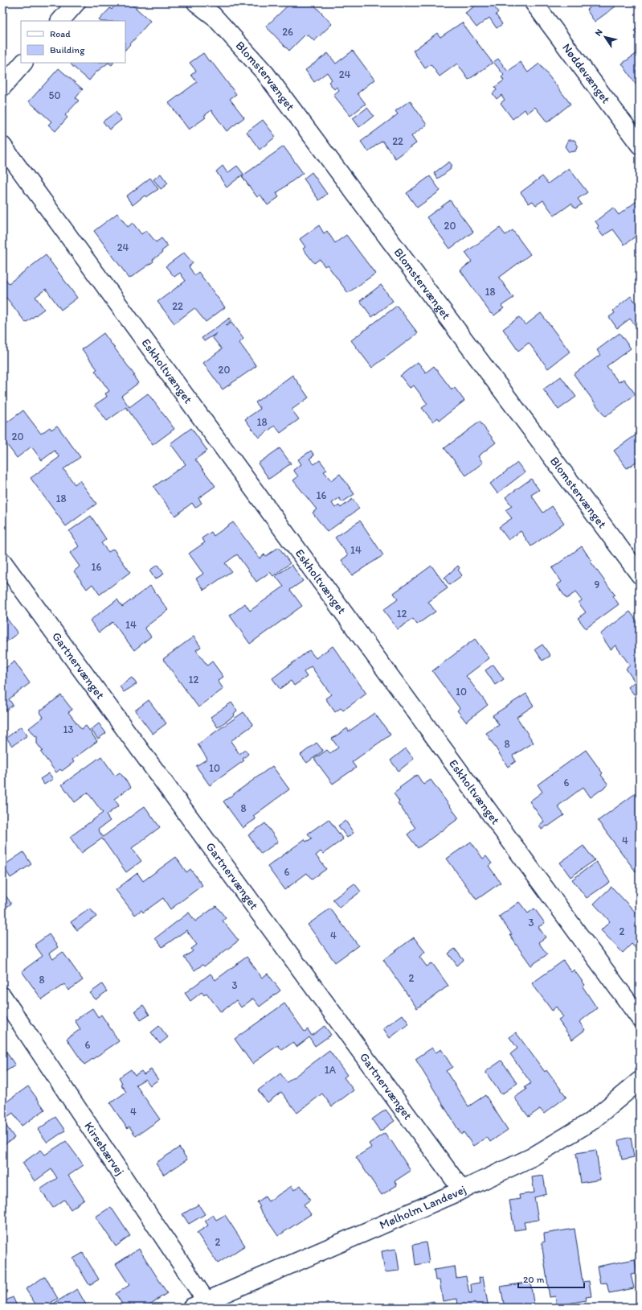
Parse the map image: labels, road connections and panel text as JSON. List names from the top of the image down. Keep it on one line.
{"streets":{"street":["Nøddevænget","Blomstervænget","Eskholtvænget","Gartnervænget","Kirsebærvej","Mølholm Landevej"]},"crossings":[["Gartnervænget","Mølholm Landevej"],["Kirsebærvej","Mølholm Landevej"]],"house_numbers":["26","24","50","22","20","24","18","22","20","18","20","16","18","14","16","9","12","14","12","10","13","8","10","6","8","4","6","3","2","4","2","8","3","6","1A","4","2"],"legend":["Road","Building"],"scale_bar":"20 m","north":"top left"}
